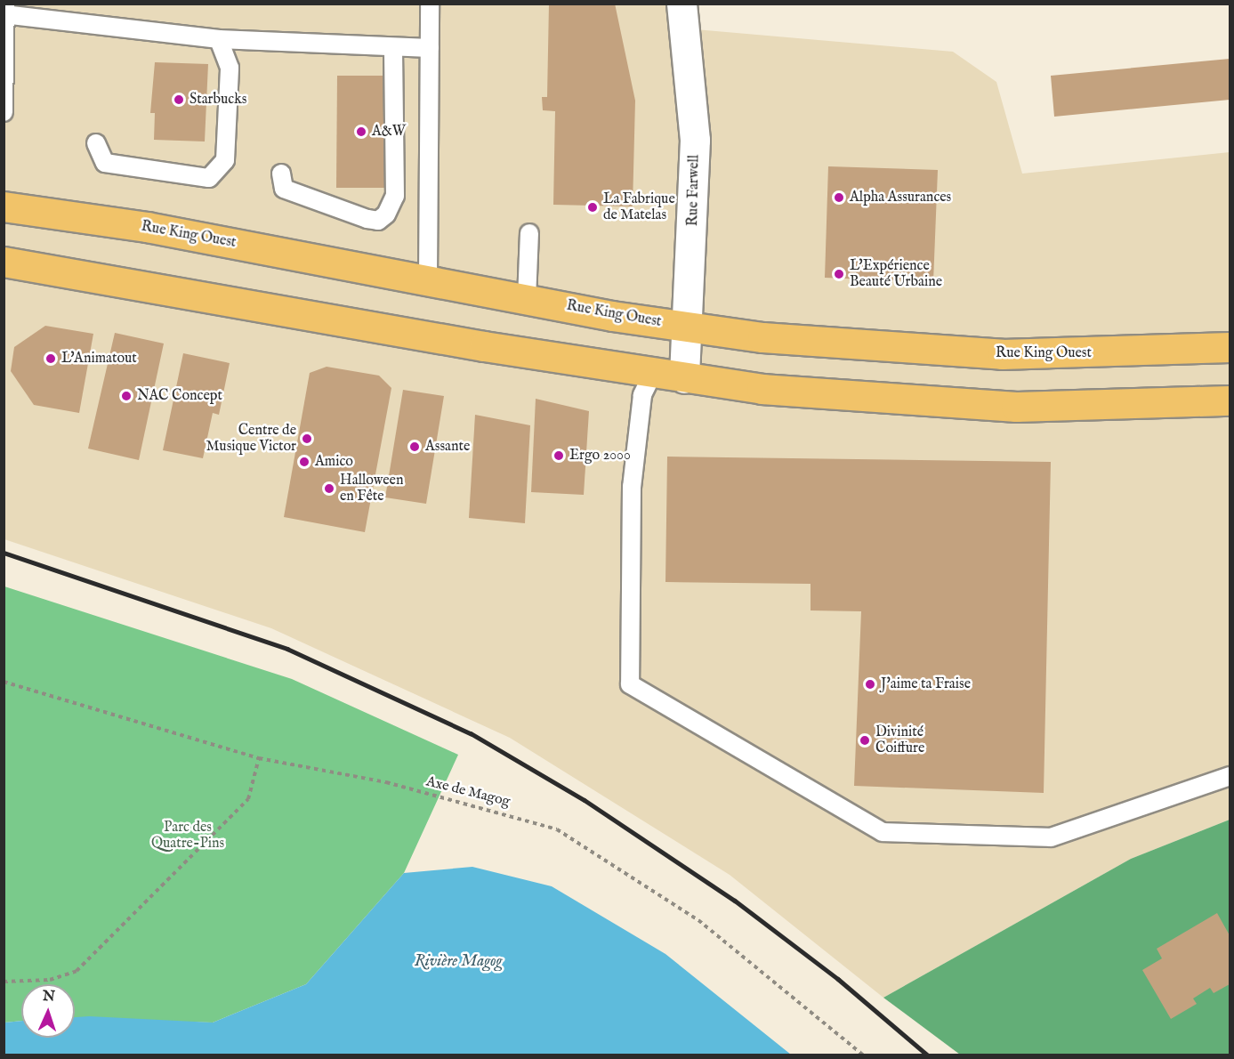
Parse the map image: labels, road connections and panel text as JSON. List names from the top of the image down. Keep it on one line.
{"streets":{"main road":["Rue King Ouest"],"street":["Rue Farwell"],"path":["Axe de Magog"]},"crossings":[["Rue Farwell","Rue King Ouest"]],"water":["Rivière Magog"],"parks":["Parc des Quatre-Pins"],"places":["Starbucks","A&W","Alpha Assurances","La Fabrique de Matelas","L'Expérience Beauté Urbaine","L'Animatout","NAC Concept","Centre de Musique Victor","Assante","Ergo 2000","Amico","Halloween en Fête","J'aime ta Fraise","Divinité Coiffure"],"north":"top"}
